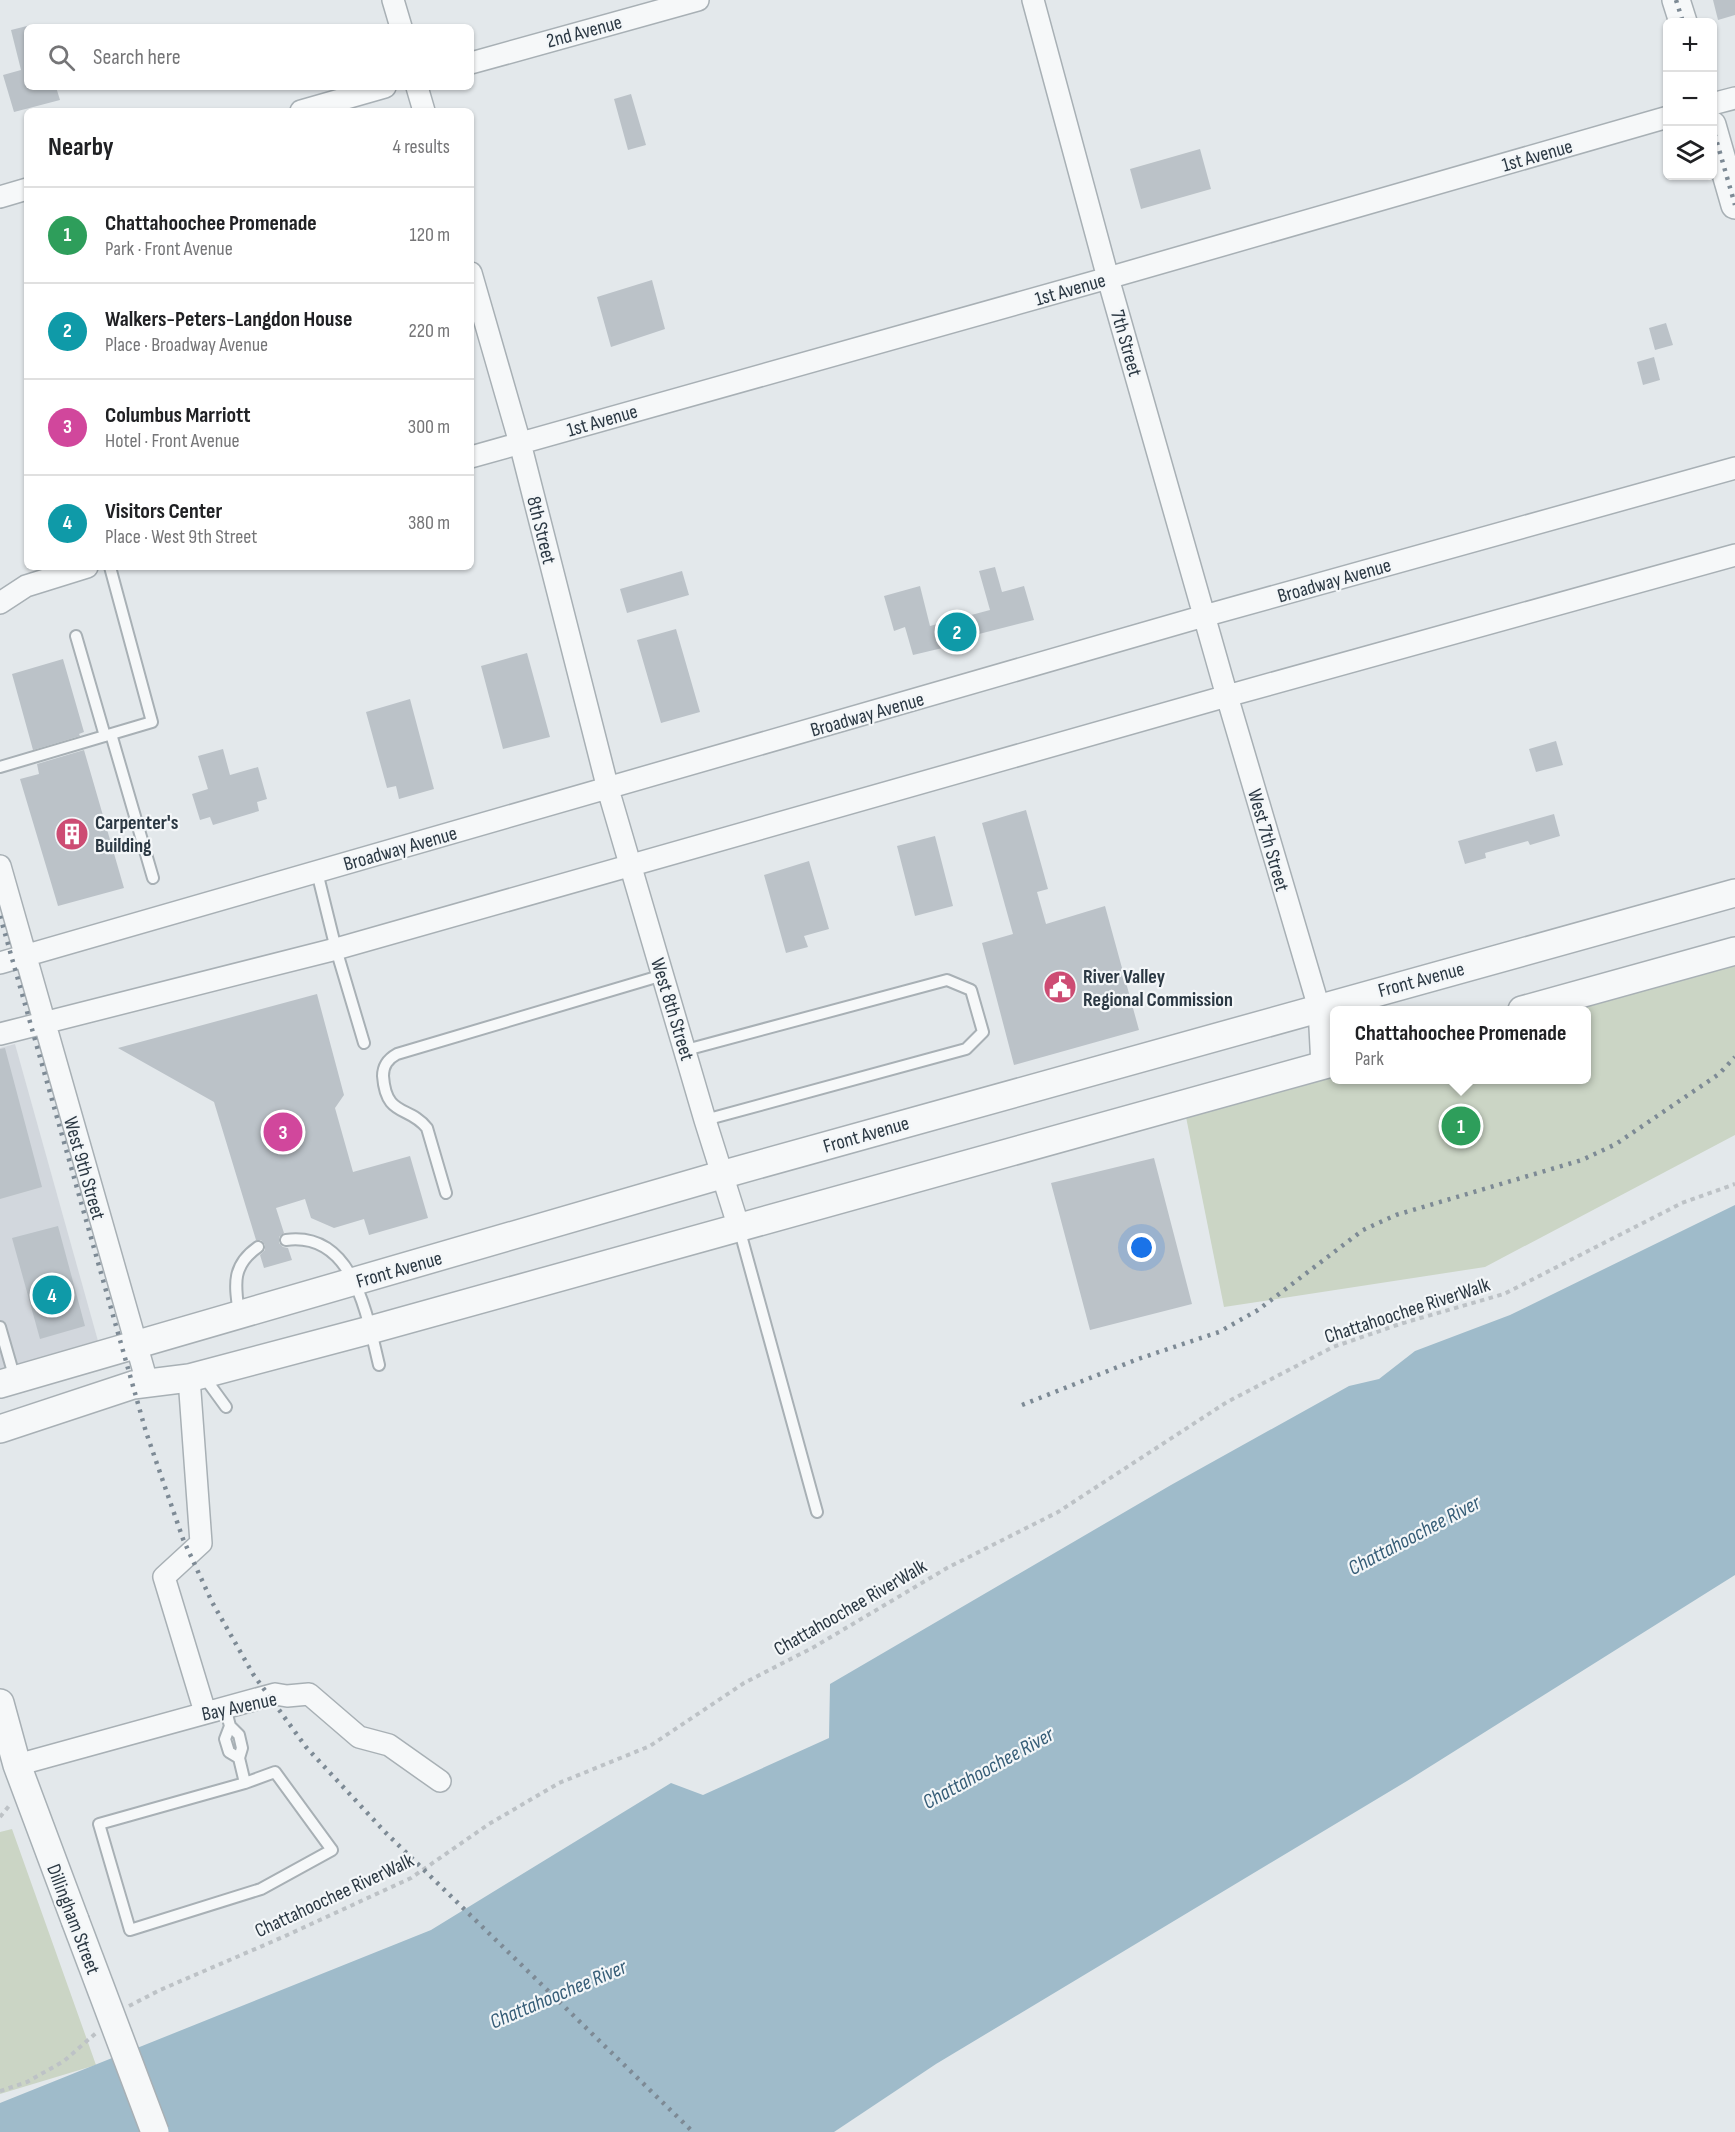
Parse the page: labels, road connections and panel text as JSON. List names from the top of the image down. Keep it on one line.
{"streets":{"street":["2nd Avenue","1st Avenue","7th Street","8th Street","Broadway Avenue","West 7th Street","Front Avenue","West 8th Street","West 9th Street","Bay Avenue","Dillingham Street"],"path":["Chattahoochee RiverWalk"]},"crossings":[["1st Avenue","7th Street"],["1st Avenue","8th Street"],["7th Street","Broadway Avenue"],["7th Street","West 7th Street"],["8th Street","Broadway Avenue"],["8th Street","West 8th Street"],["Broadway Avenue","West 7th Street"],["Broadway Avenue","West 8th Street"],["Broadway Avenue","West 9th Street"],["West 7th Street","Front Avenue"],["Front Avenue","West 8th Street"],["Front Avenue","West 9th Street"],["Bay Avenue","Dillingham Street"]],"water":["Chattahoochee River"],"places":{"building":["Carpenter's Building"],"public building":["River Valley Regional Commission"]},"page":{"map_buttons":["+","−"],"search":"Search here","heading":["Nearby","4 results"],"list":[{"mark":"1","name":"Chattahoochee Promenade","note":"Park · Front Avenue","value":"120 m"},{"mark":"2","name":"Walkers-Peters-Langdon House","note":"Place · Broadway Avenue","value":"220 m"},{"mark":"3","name":"Columbus Marriott","note":"Hotel · Front Avenue","value":"300 m"},{"mark":"4","name":"Visitors Center","note":"Place · West 9th Street","value":"380 m"}],"pins":["2","1","3","4"],"popup":["Chattahoochee Promenade","Park"]}}
